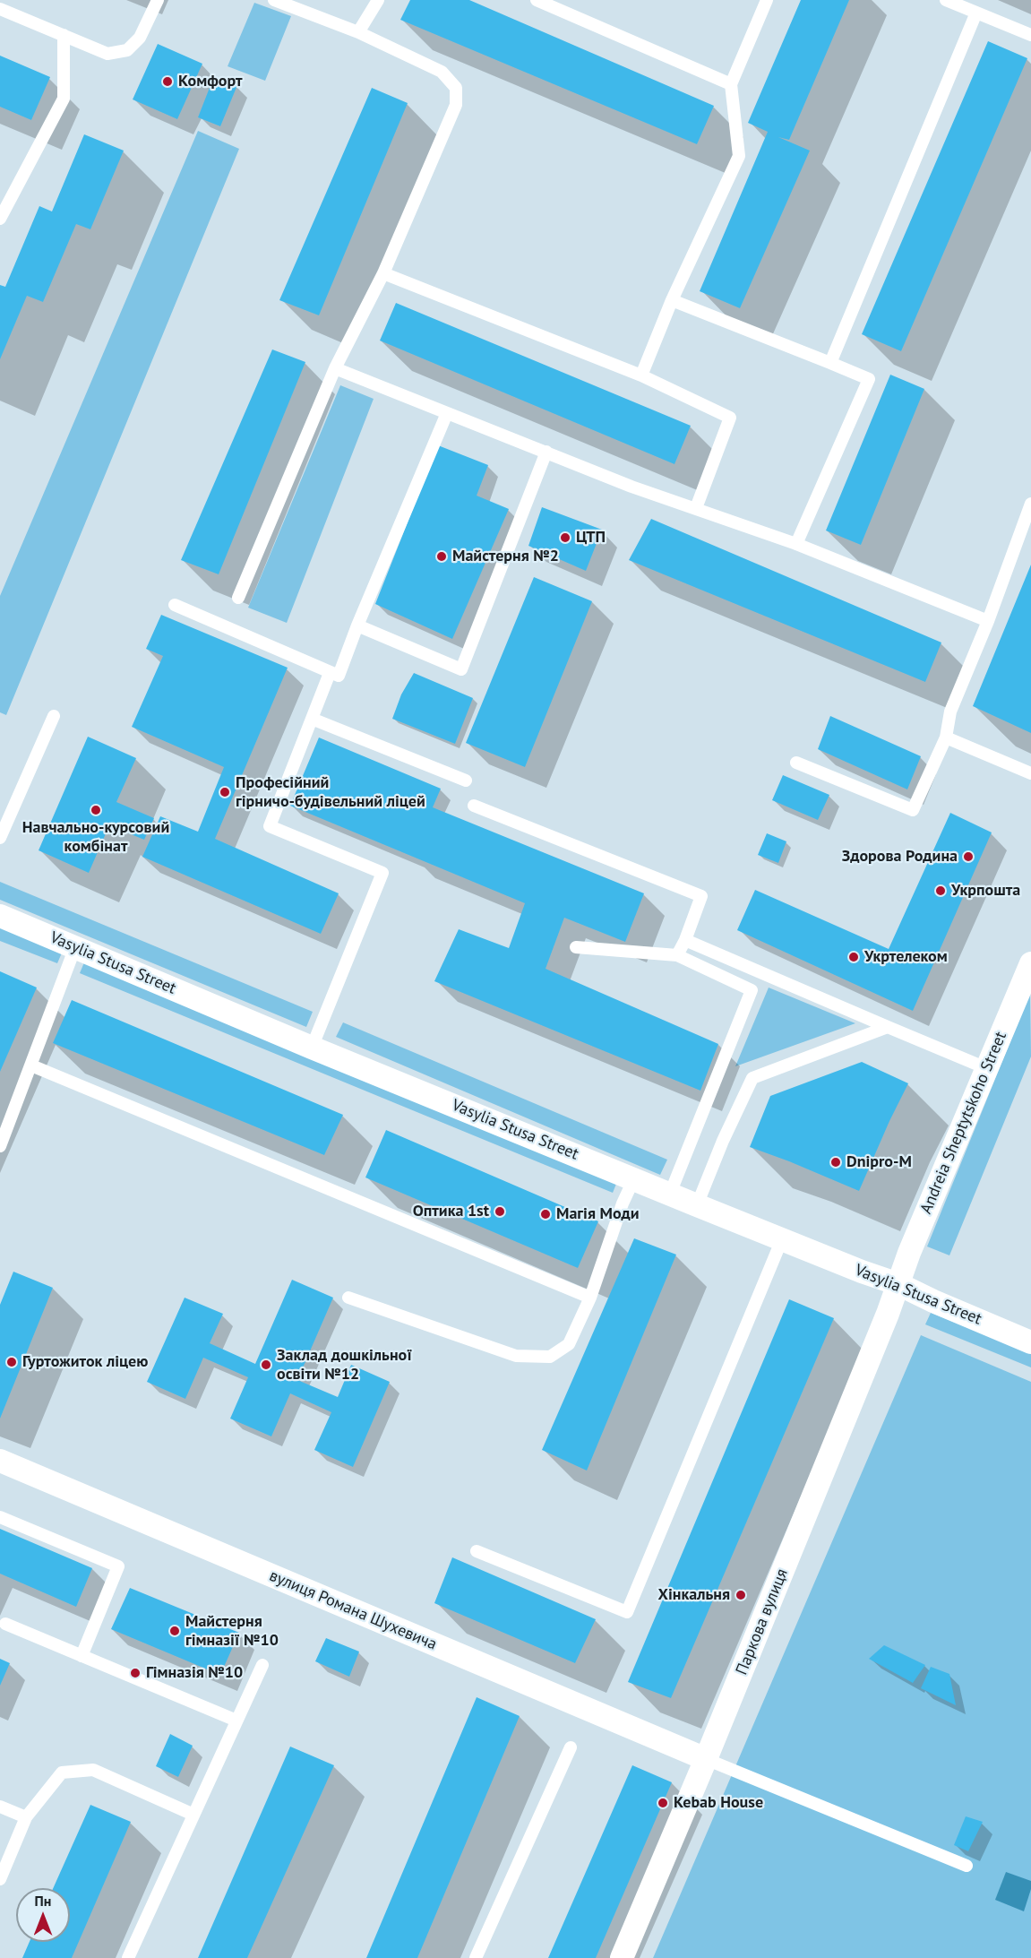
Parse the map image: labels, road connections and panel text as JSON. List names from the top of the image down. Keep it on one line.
{"streets":{"street":["Vasylia Stusa Street","Andreia Sheptytskoho Street","вулиця Романа Шухевича","Паркова вулиця"]},"crossings":[["Vasylia Stusa Street","Andreia Sheptytskoho Street"],["Vasylia Stusa Street","Паркова вулиця"],["Andreia Sheptytskoho Street","Паркова вулиця"],["вулиця Романа Шухевича","Паркова вулиця"]],"places":["Комфорт","ЦТП","Майстерня №2","Професійний гірничо-будівельний ліцей","Навчально-курсовий комбінат","Здорова Родина","Укрпошта","Укртелеком","Dnipro-M","Оптика 1st","Магія Моди","Гуртожиток ліцею","Заклад дошкільної освіти №12","Хінкальня","Майстерня гімназії №10","Гімназія №10","Kebab House"],"north":"top"}
